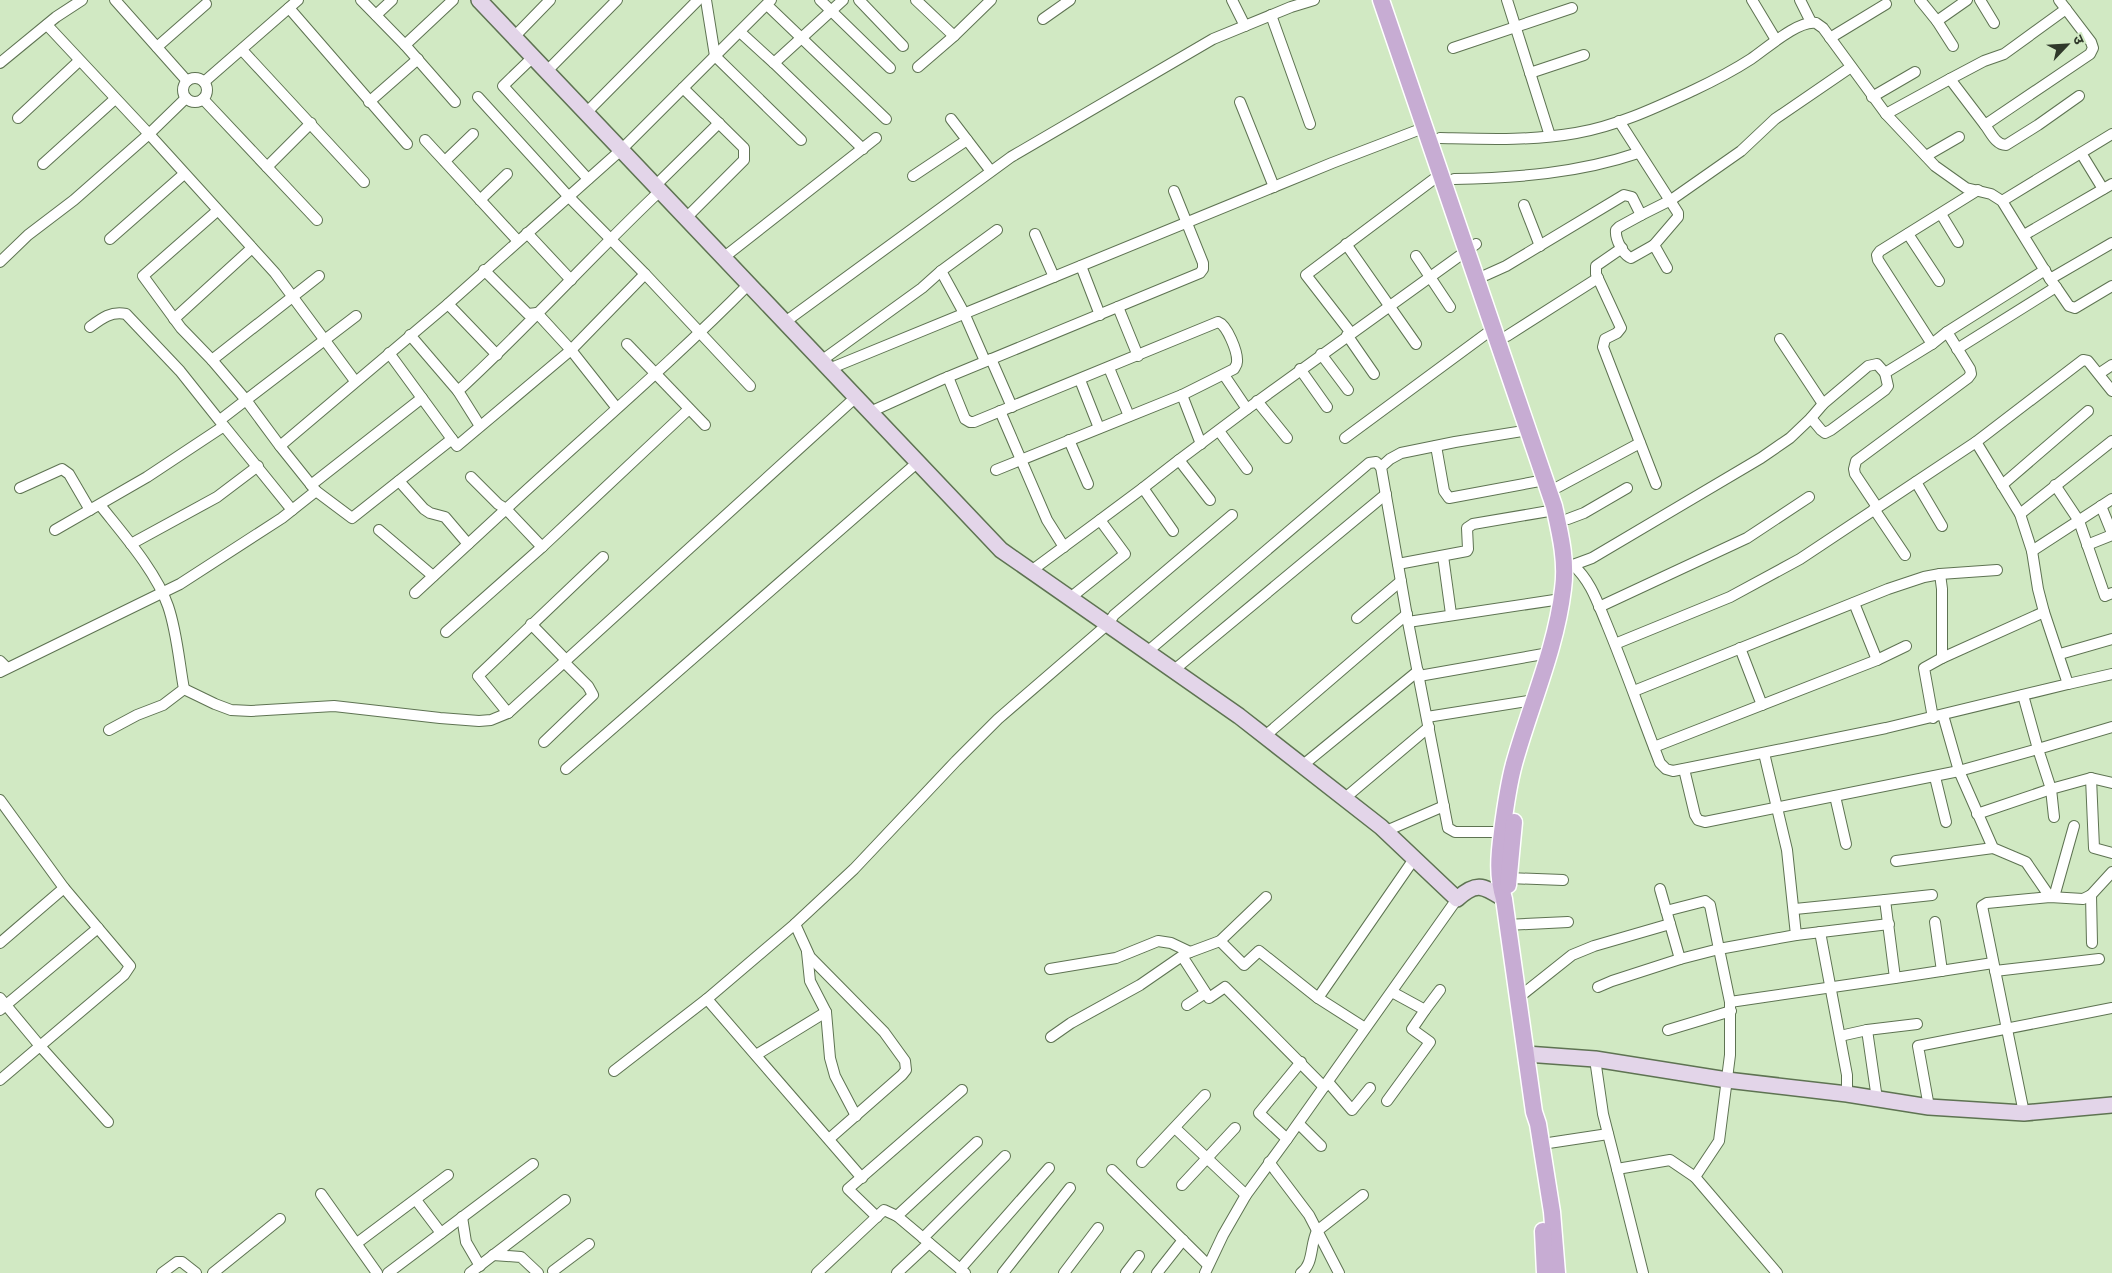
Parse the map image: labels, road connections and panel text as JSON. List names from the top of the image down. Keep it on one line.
{"north":"top right"}
